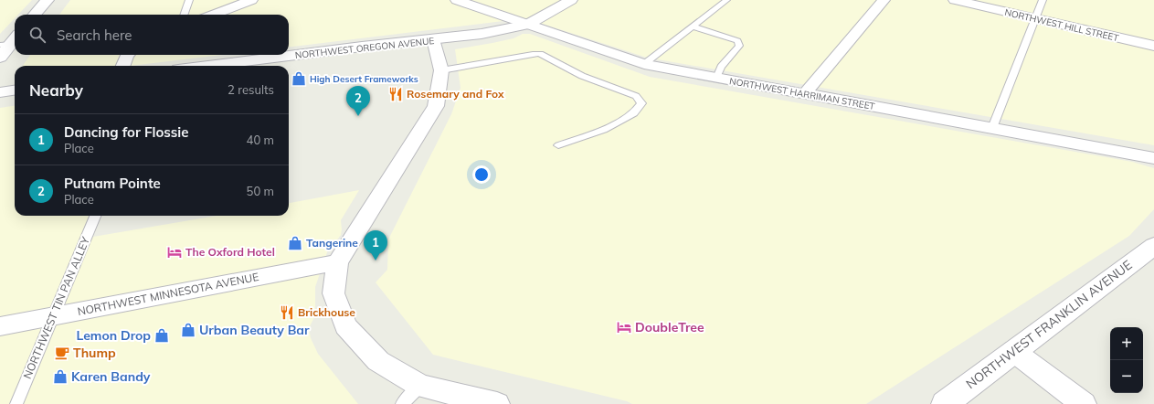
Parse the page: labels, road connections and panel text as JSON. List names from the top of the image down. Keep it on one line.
{"streets":{"street":["NORTHWEST HILL STREET","NORTHWEST OREGON AVENUE","NORTHWEST HARRIMAN STREET","NORTHWEST MINNESOTA AVENUE","NORTHWEST FRANKLIN AVENUE"],"lane":["NORTHWEST TIN PAN ALLEY"]},"crossings":[["NORTHWEST OREGON AVENUE","NORTHWEST HARRIMAN STREET"],["NORTHWEST MINNESOTA AVENUE","NORTHWEST TIN PAN ALLEY"]],"places":{"shop":["High Desert Frameworks","Tangerine","Urban Beauty Bar","Lemon Drop","Karen Bandy"],"restaurant":["Rosemary and Fox","Brickhouse"],"hotel":["The Oxford Hotel","DoubleTree"],"cafe":["Thump"]},"page":{"search":"Search here","heading":["Nearby","2 results"],"pins":["2","1"],"list":[{"mark":"1","name":"Dancing for Flossie","note":"Place","value":"40 m"},{"mark":"2","name":"Putnam Pointe","note":"Place","value":"50 m"}],"map_buttons":["+","−"]}}
